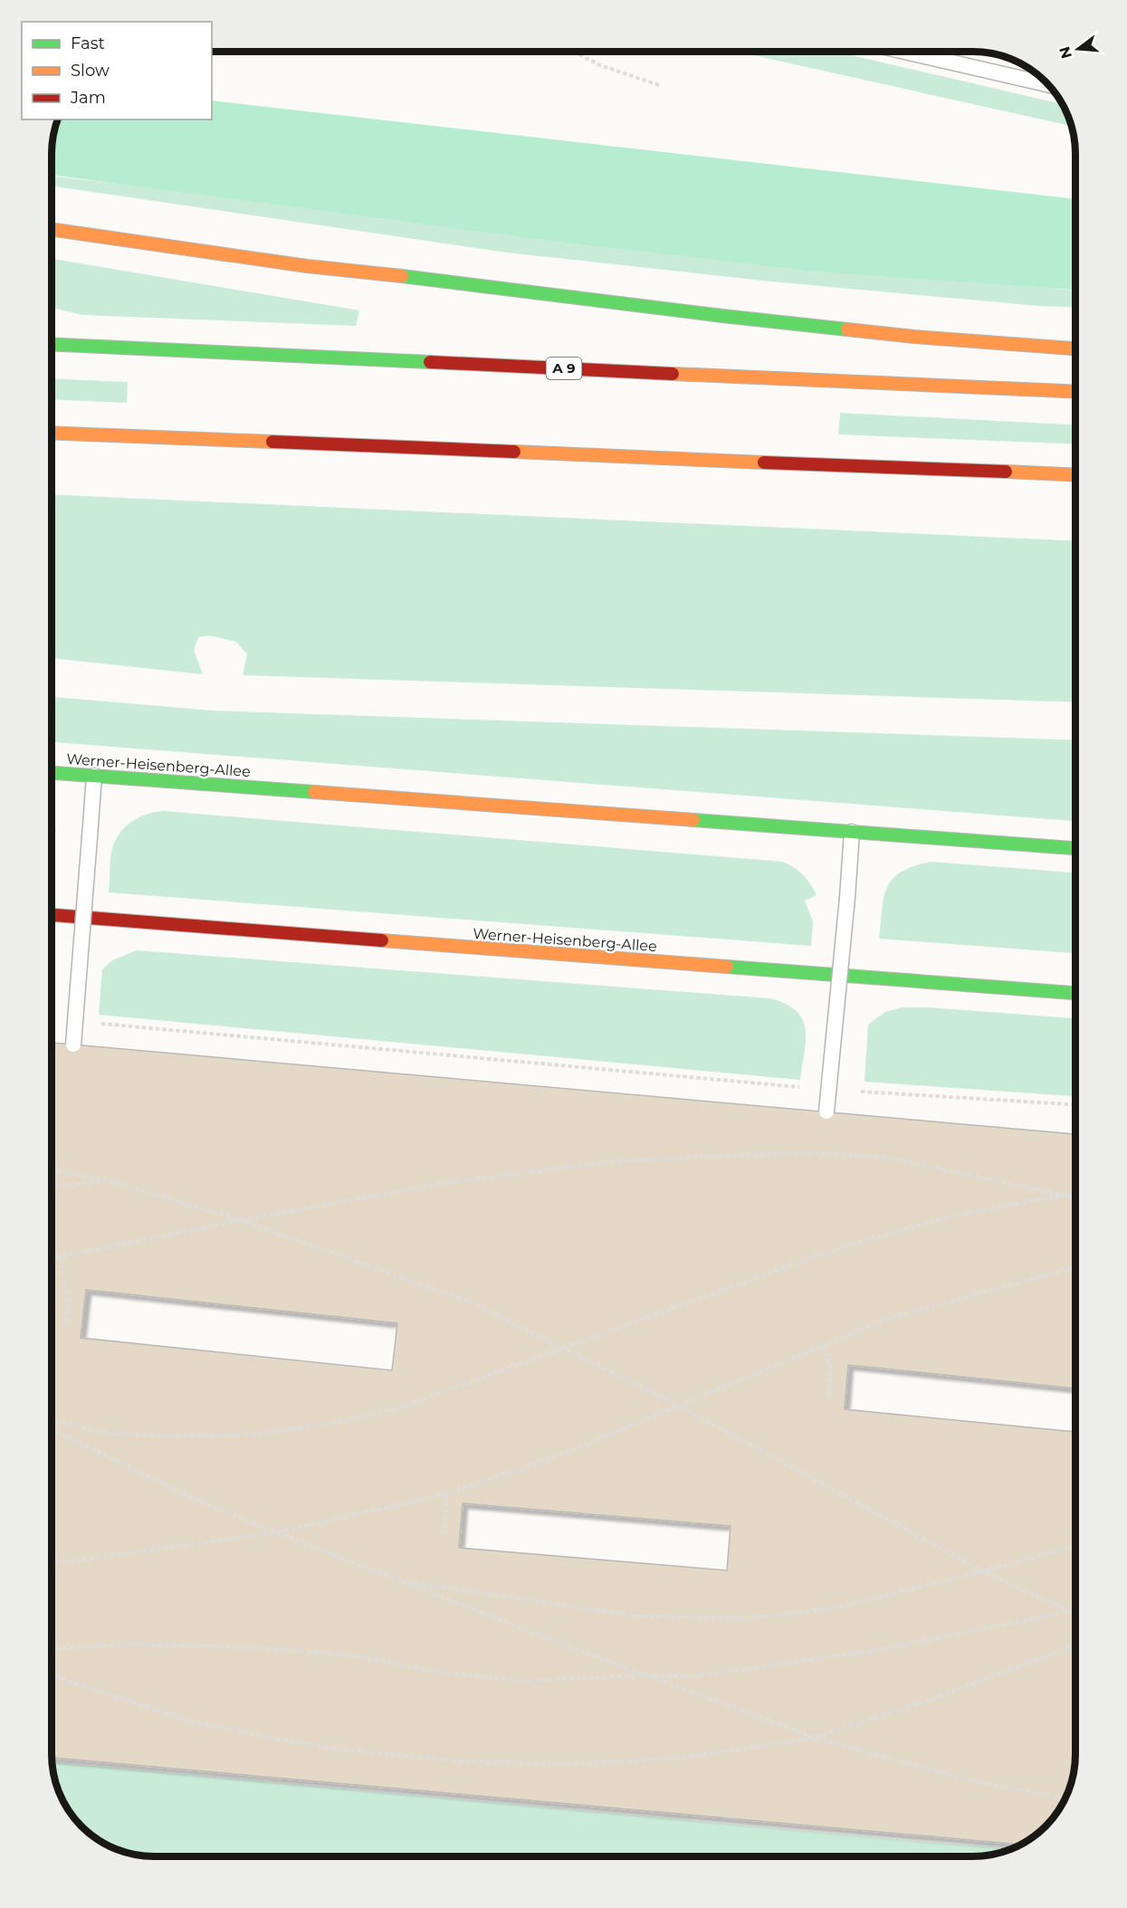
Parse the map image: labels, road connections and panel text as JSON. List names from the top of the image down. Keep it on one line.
{"streets":{"main road":["A 9","Werner-Heisenberg-Allee"]},"legend":["Fast","Slow","Jam"],"north":"left"}
